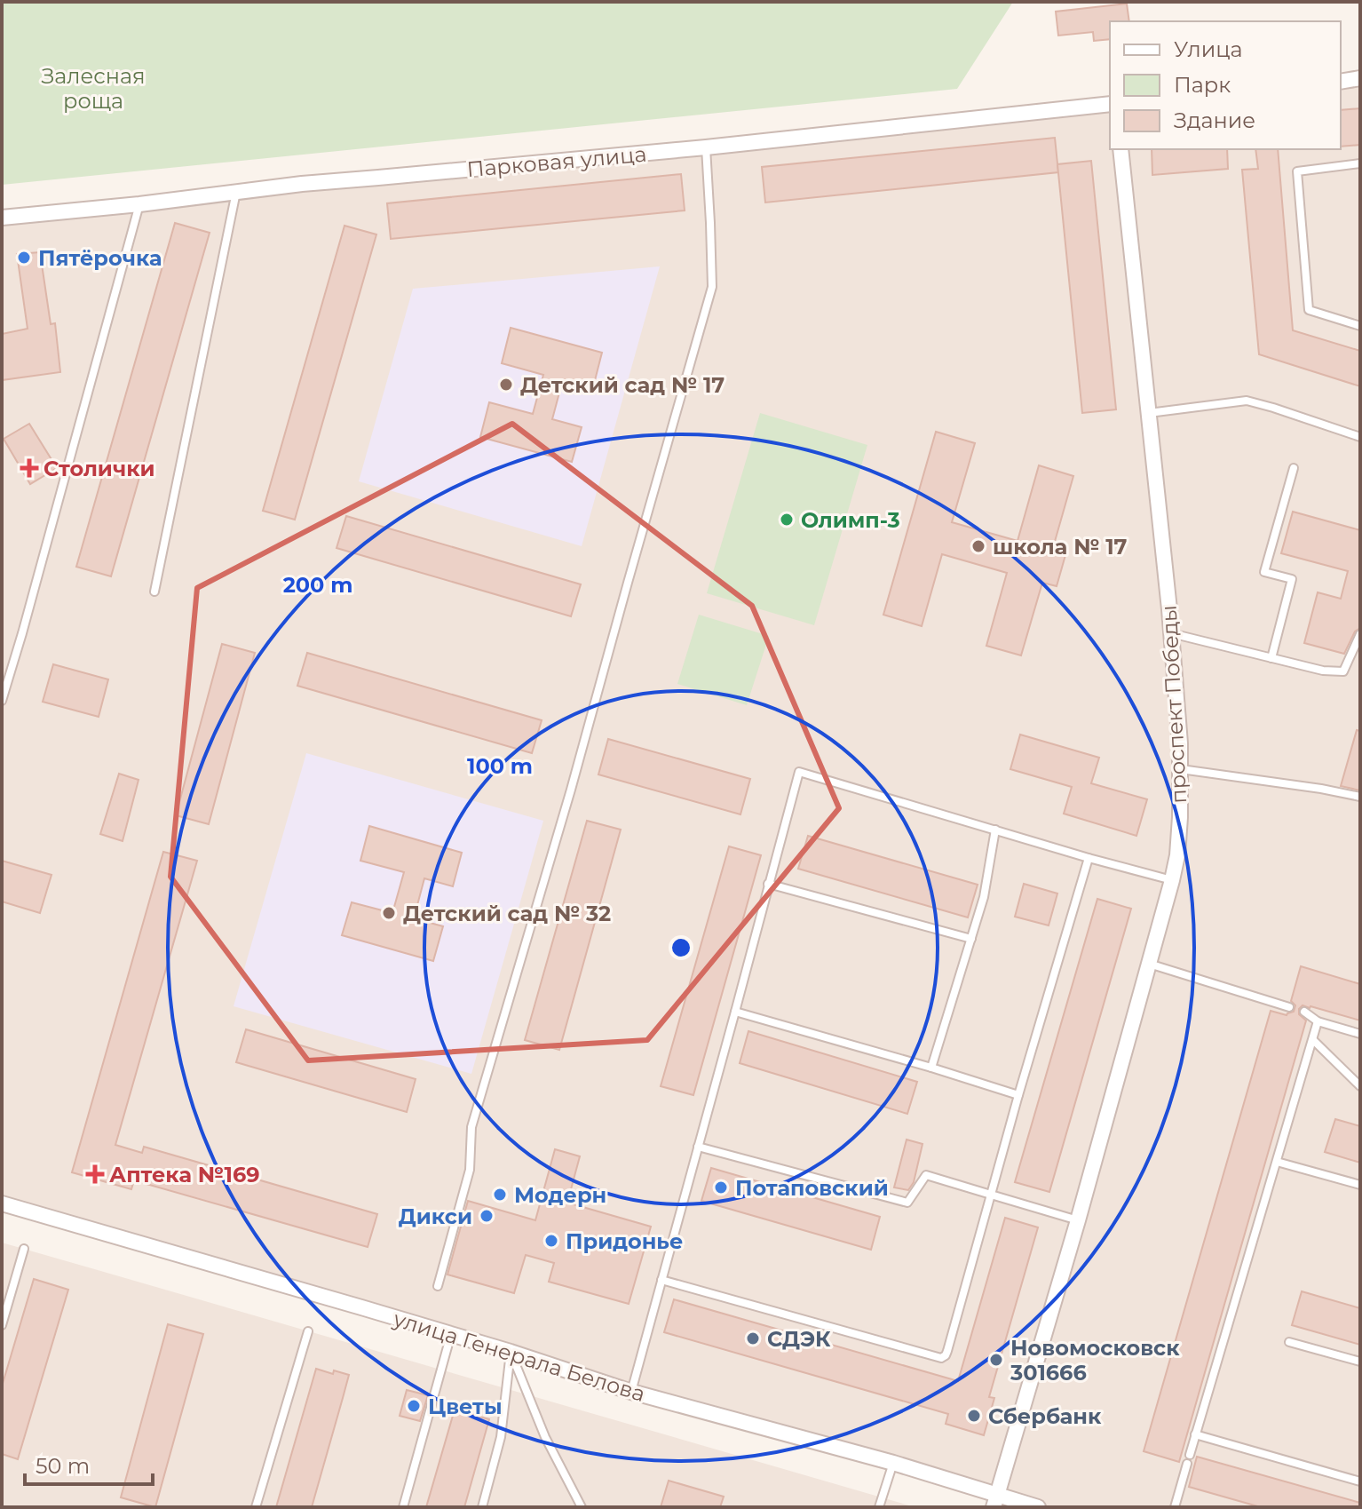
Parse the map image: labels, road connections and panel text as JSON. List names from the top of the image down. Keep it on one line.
{"streets":{"street":["Парковая улица","проспект Победы","улица Генерала Белова"]},"crossings":[["проспект Победы","улица Генерала Белова"]],"parks":["Залесная роща"],"places":{"other":["Пятёрочка","Детский сад № 17","Олимп-3","школа № 17","Детский сад № 32","Потаповский","Модерн","Дикси","Придонье","СДЭК","Новомосковск 301666","Цветы","Сбербанк"],"health":["Столички","Аптека №169"]},"legend":["Улица","Парк","Здание"],"scale_bar":"50 m","rings":["200 m","100 m"]}
